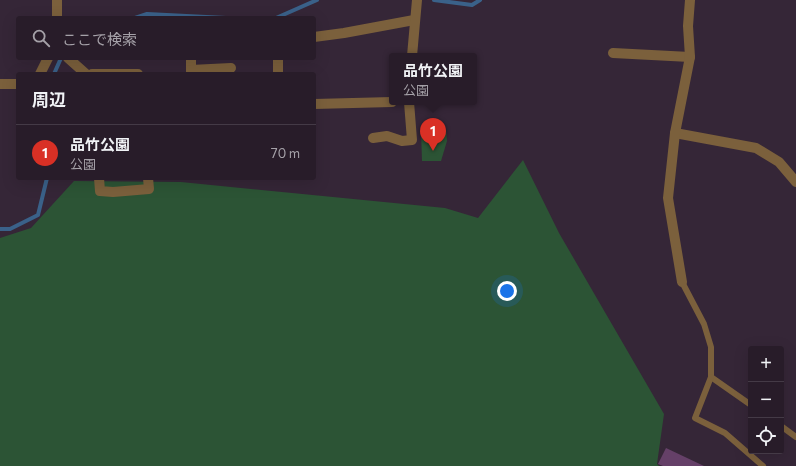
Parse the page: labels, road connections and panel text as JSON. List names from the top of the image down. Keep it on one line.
{"page":{"search":"ここで検索","popup":["品竹公園","公園"],"heading":"周辺","pins":"1","list":[{"mark":"1","name":"品竹公園","note":"公園","value":"70 m"}],"map_buttons":["+","−"]}}
